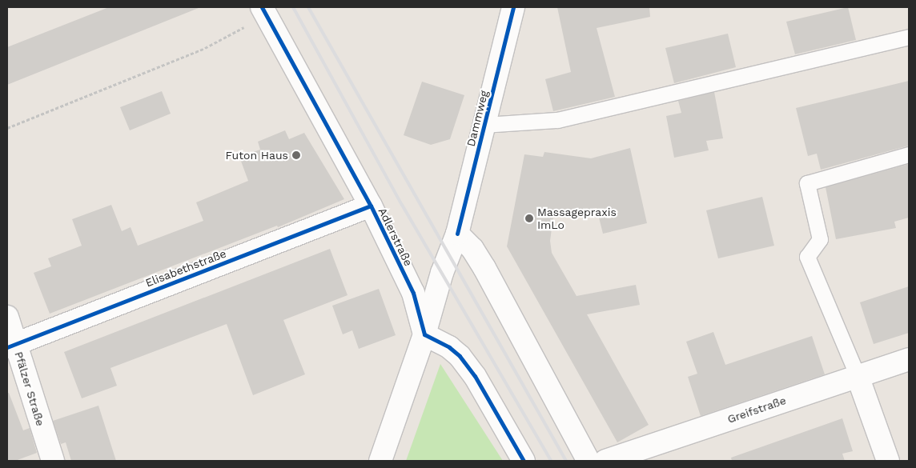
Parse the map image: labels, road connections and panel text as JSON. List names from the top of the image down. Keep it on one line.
{"streets":{"street":["Dammweg","Adlerstraße","Elisabethstraße","Pfälzer Straße","Greifstraße"]},"crossings":[["Dammweg","Adlerstraße"],["Adlerstraße","Elisabethstraße"],["Elisabethstraße","Pfälzer Straße"]],"places":["Futon Haus","Massagepraxis ImLo"]}
